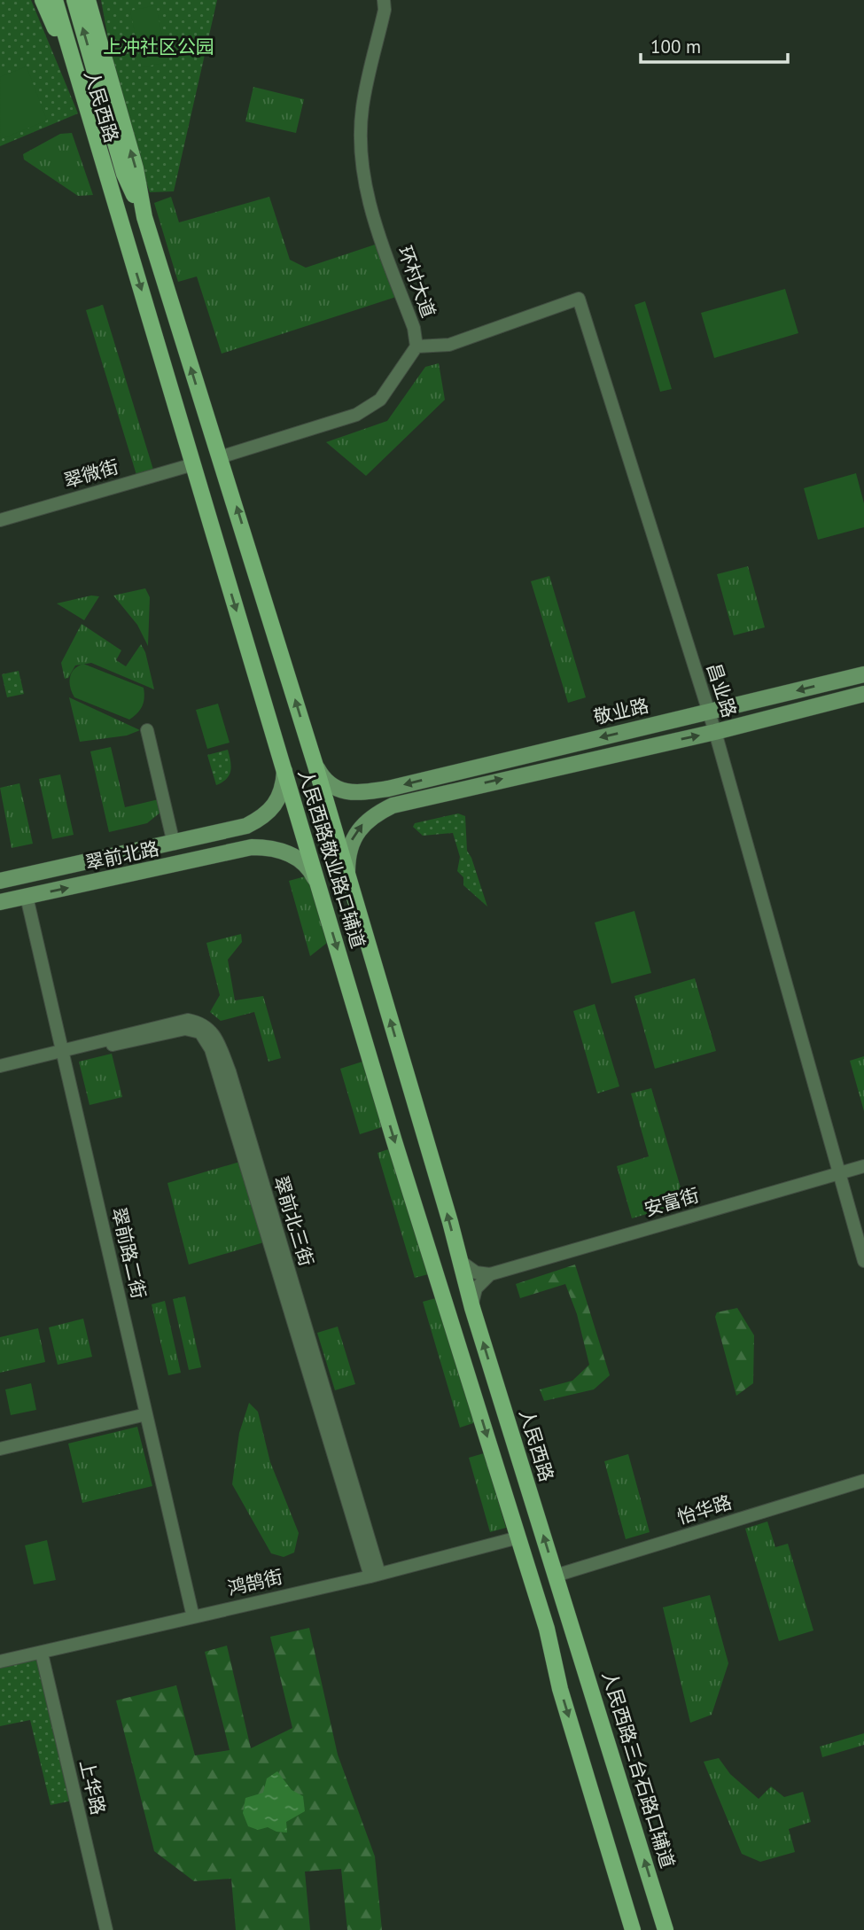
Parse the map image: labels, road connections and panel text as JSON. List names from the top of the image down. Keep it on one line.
{"streets":{"main road":["人民西路","敬业路","翠前北路","人民西路敬业路口辅道","人民西路三台石路口辅道"],"street":["环村大道","翠微街","昌业路","安富街","翠前北三街","翠前路二街","怡华路","鸿鹄街","上华路"]},"crossings":[["人民西路","人民西路敬业路口辅道"],["人民西路","怡华路"],["人民西路","人民西路三台石路口辅道"],["环村大道","昌业路"],["环村大道","人民西路敬业路口辅道"],["翠微街","人民西路敬业路口辅道"],["昌业路","敬业路"],["昌业路","安富街"],["敬业路","人民西路敬业路口辅道"],["翠前北路","人民西路敬业路口辅道"],["翠前北路","翠前路二街"],["人民西路敬业路口辅道","鸿鹄街"],["翠前北三街","翠前路二街"],["翠前北三街","鸿鹄街"],["翠前路二街","鸿鹄街"],["鸿鹄街","上华路"]],"parks":["上冲社区公园"],"scale_bar":"100 m"}
